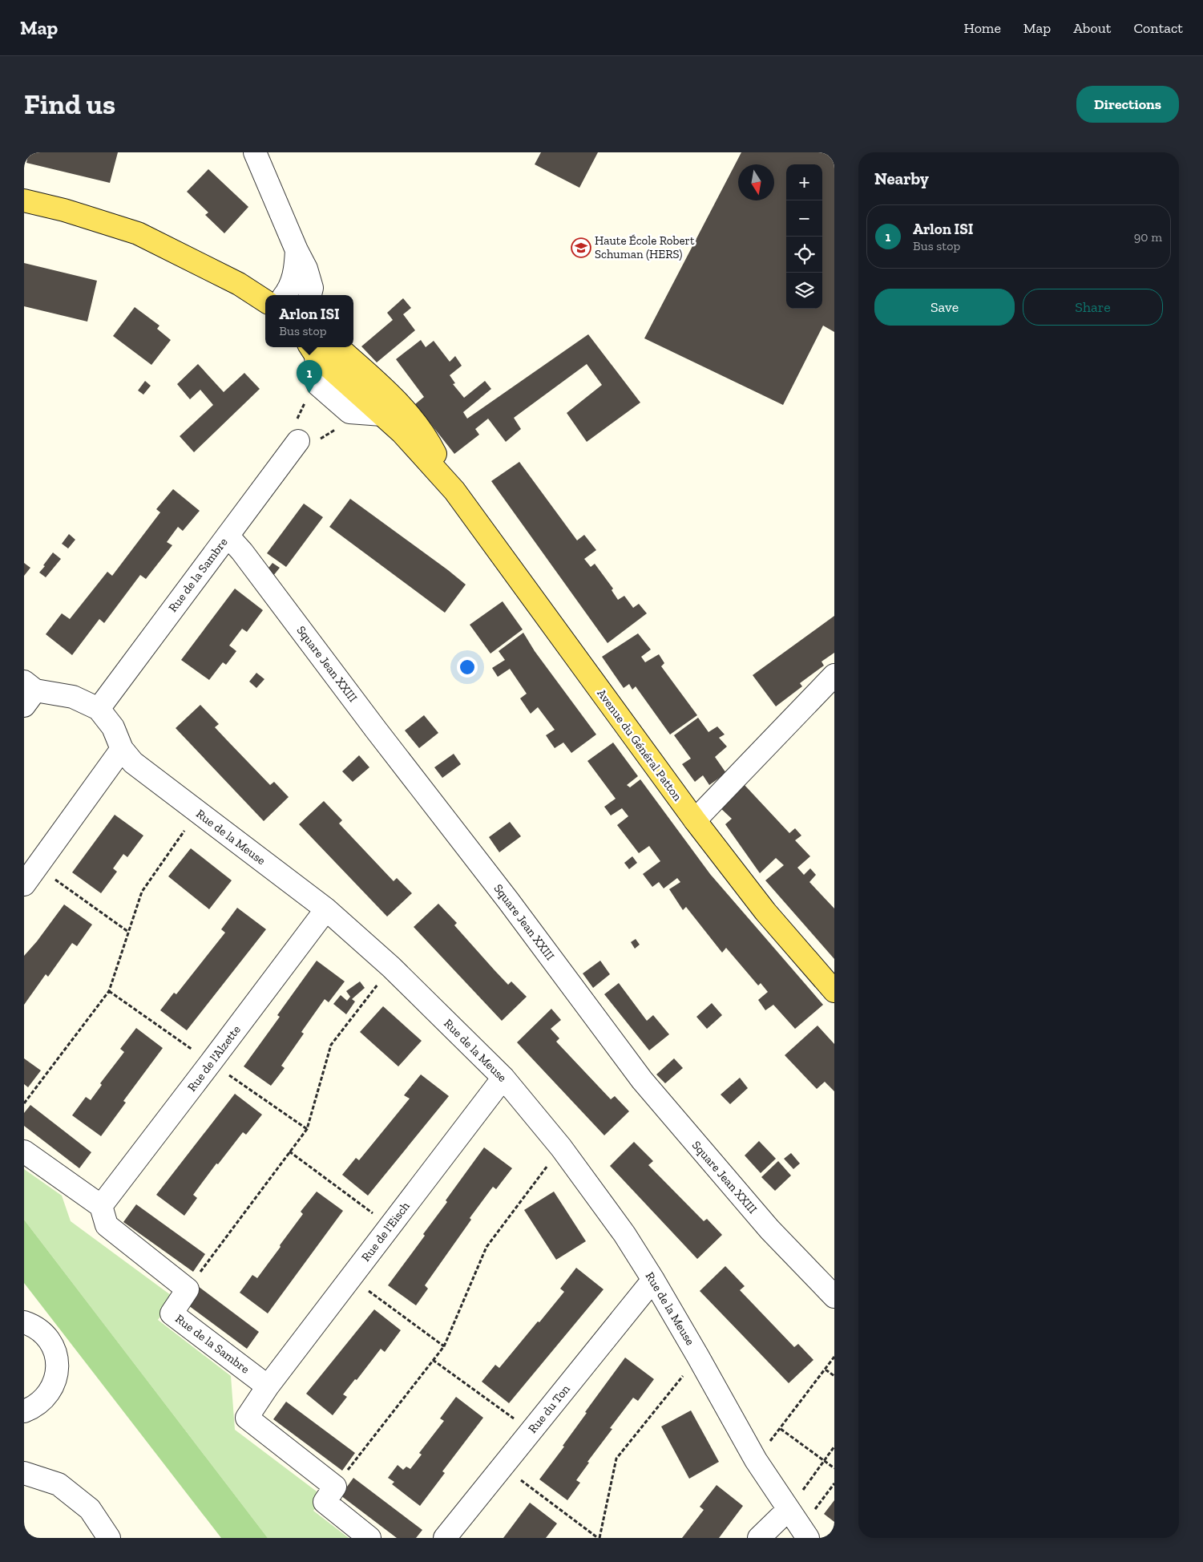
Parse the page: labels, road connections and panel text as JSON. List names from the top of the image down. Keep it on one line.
{"streets":{"main road":["Avenue du Général Patton"],"street":["Rue de la Sambre","Square Jean XXIII","Rue de la Meuse","Rue de l'Alzette","Rue de l'Eisch","Rue du Ton"]},"crossings":[["Rue de la Sambre","Square Jean XXIII"],["Rue de la Sambre","Rue de la Meuse"],["Rue de la Sambre","Rue de l'Eisch"],["Rue de la Meuse","Rue de l'Alzette"],["Rue de la Meuse","Rue de l'Eisch"],["Rue de la Meuse","Rue du Ton"]],"places":{"school or university":["Haute École Robert Schuman (HERS)"]},"north":"bottom","page":{"header":"Map","nav":["Home","Map","About","Contact"],"buttons":["Directions",["Save","Share"]],"title":"Find us","heading":"Nearby","map_buttons":["+","−"],"list":[{"mark":"1","name":"Arlon ISI","note":"Bus stop","value":"90 m"}],"popup":["Arlon ISI","Bus stop"],"pins":"1"}}
